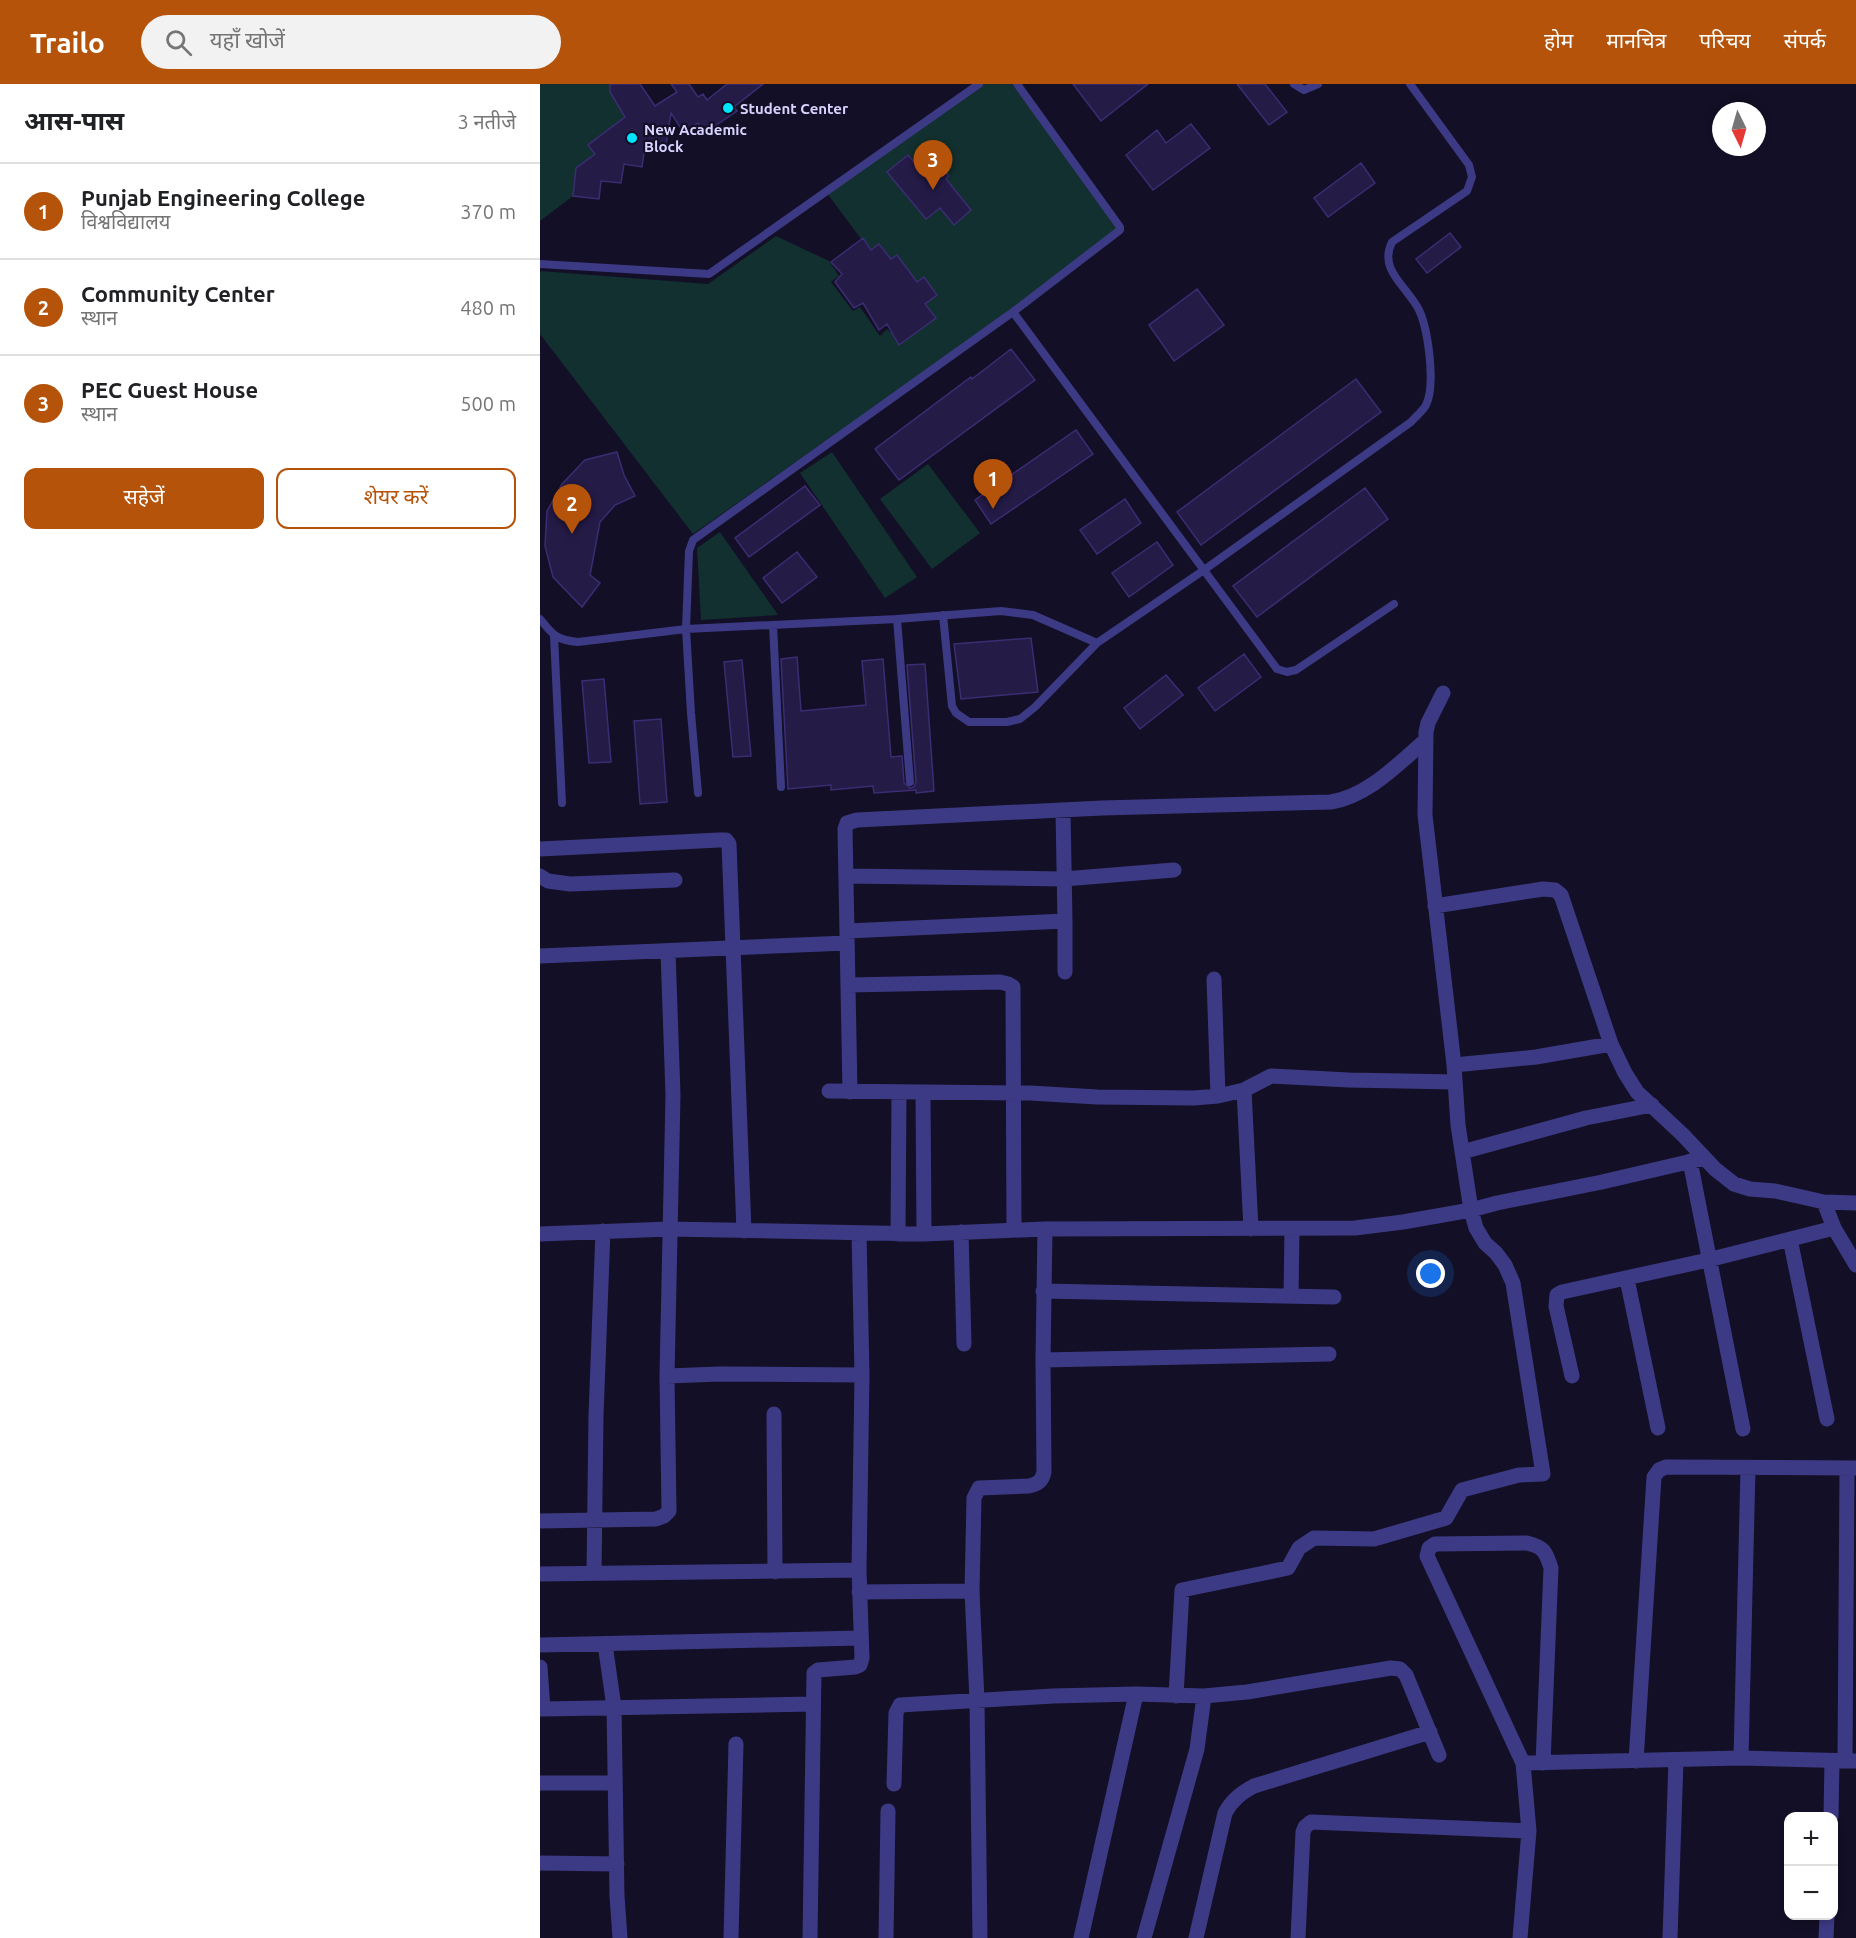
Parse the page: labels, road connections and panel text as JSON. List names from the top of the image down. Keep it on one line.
{"places":["Student Center","New Academic Block"],"north":"bottom","page":{"header":"Trailo","search":"यहाँ खोजें","nav":["होम","मानचित्र","परिचय","संपर्क"],"heading":["आस-पास","3 नतीजे"],"pins":["3","1","2"],"list":[{"mark":"1","name":"Punjab Engineering College","note":"विश्वविद्यालय","value":"370 m"},{"mark":"2","name":"Community Center","note":"स्थान","value":"480 m"},{"mark":"3","name":"PEC Guest House","note":"स्थान","value":"500 m"}],"buttons":["सहेजें","शेयर करें"],"map_buttons":["+","−"]}}
